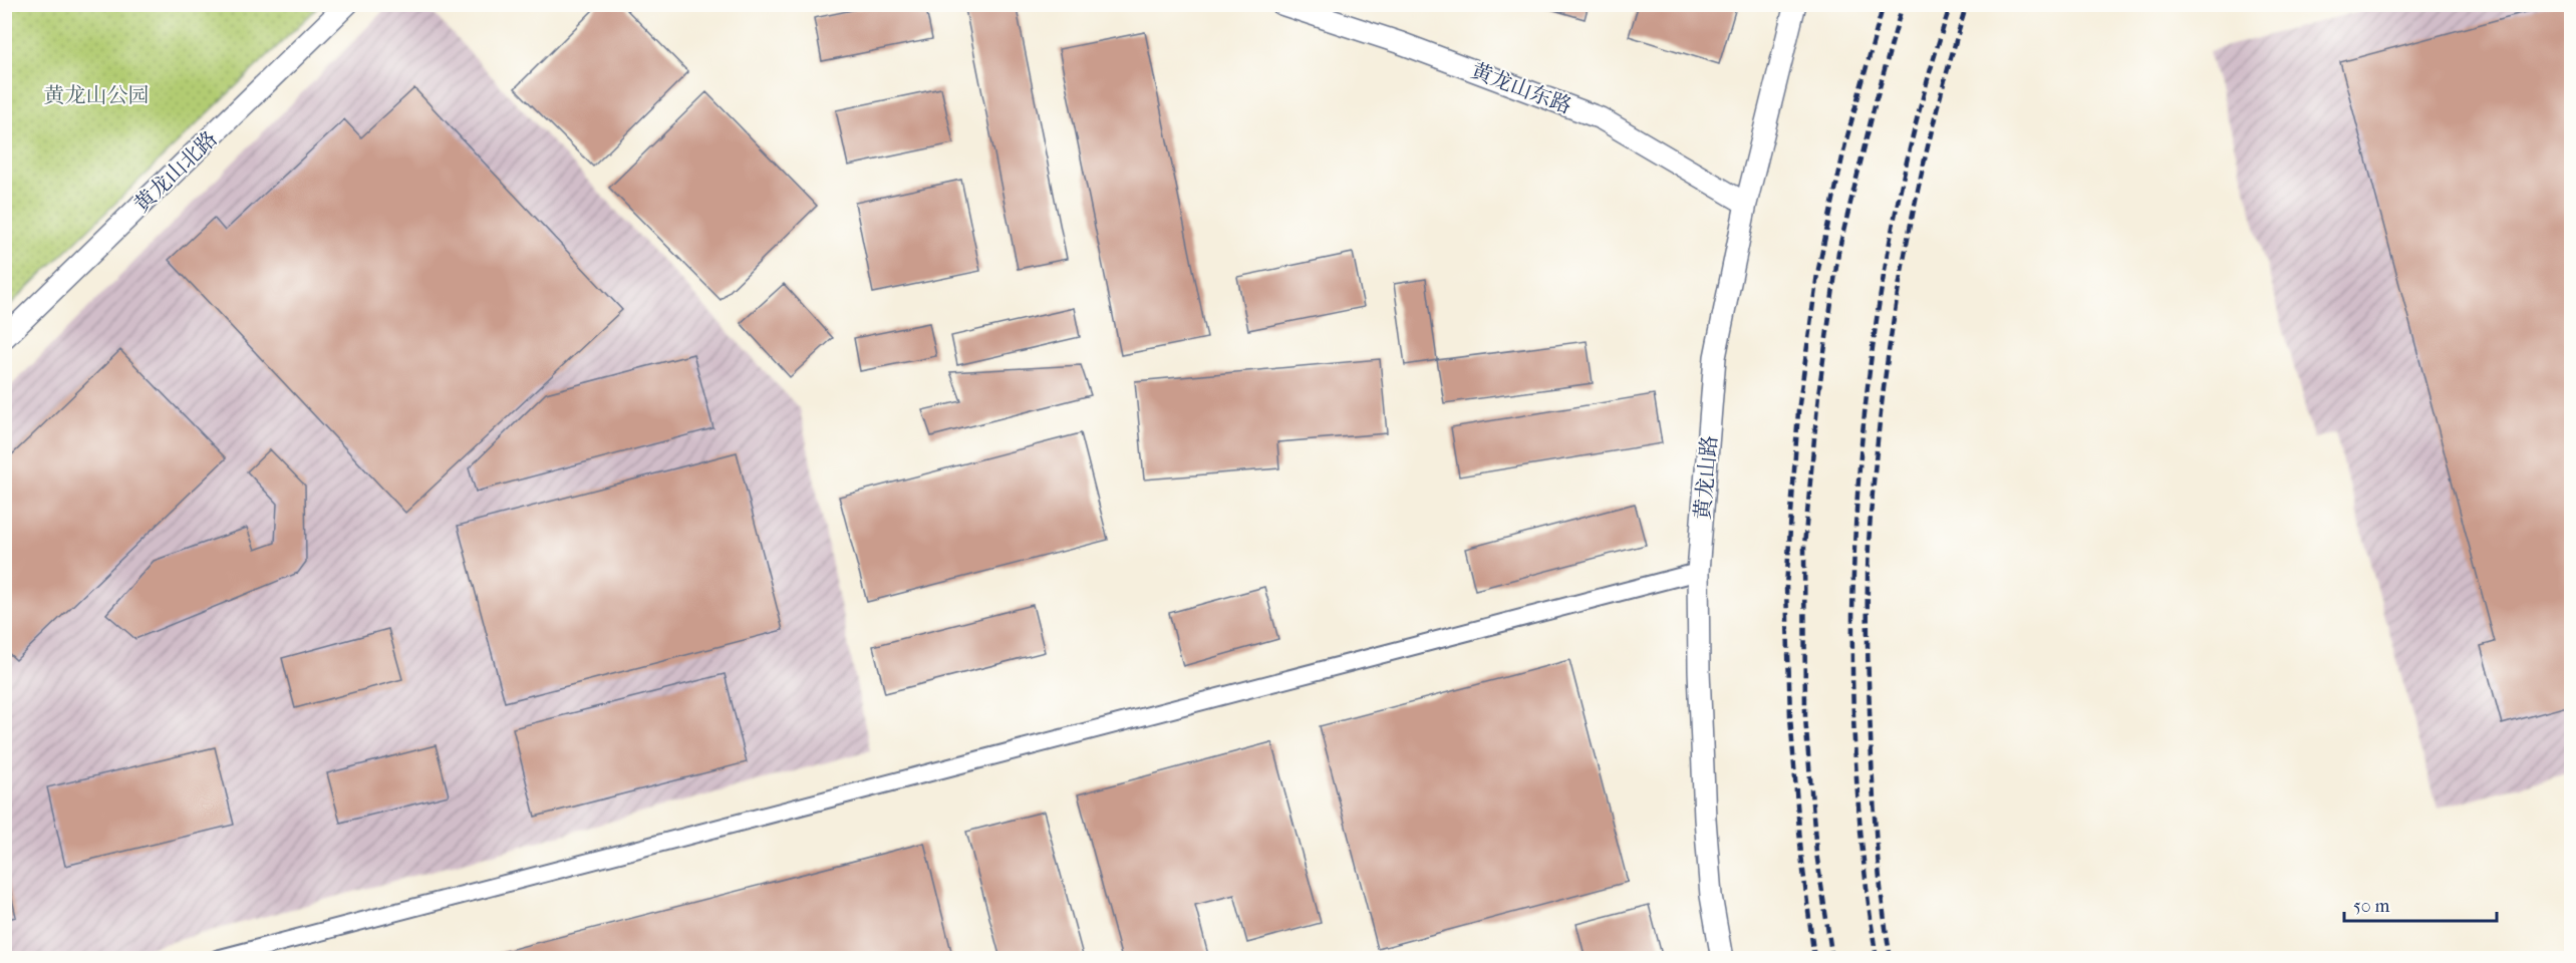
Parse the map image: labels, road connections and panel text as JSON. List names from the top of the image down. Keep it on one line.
{"streets":{"street":["黄龙山东路","黄龙山北路","黄龙山路"]},"crossings":[["黄龙山东路","黄龙山路"]],"parks":["黄龙山公园"],"scale_bar":"50 m"}
